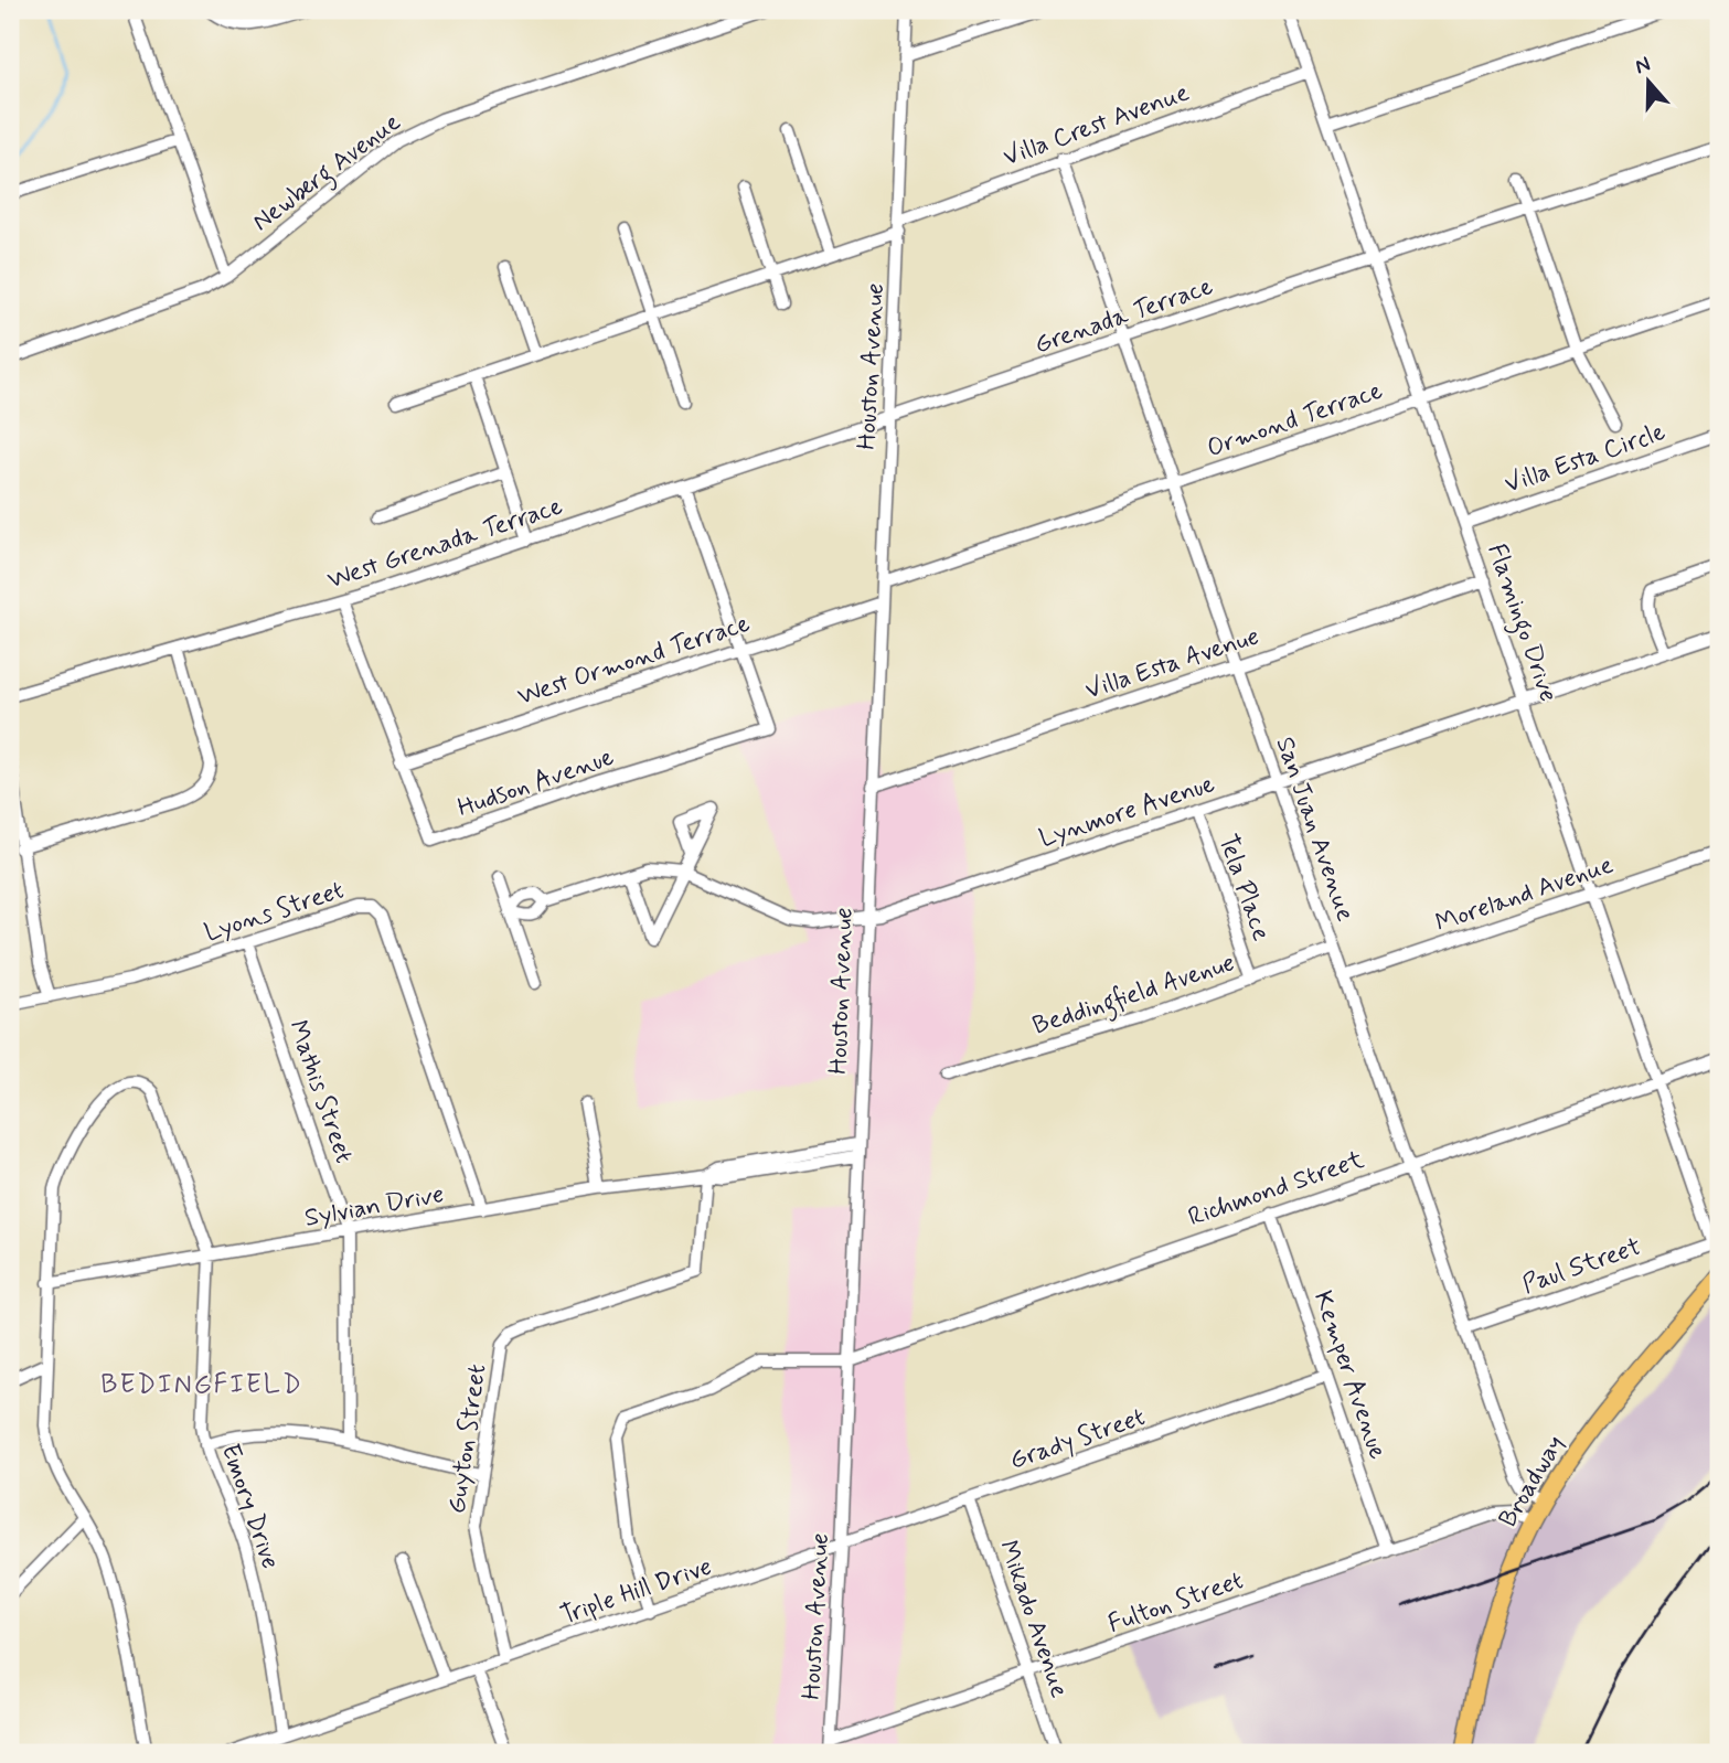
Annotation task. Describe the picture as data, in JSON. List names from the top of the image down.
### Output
{
  "streets": {
    "main road": ["Broadway"],
    "street": [
      "Villa Crest Avenue",
      "Newberg Avenue",
      "Grenada Terrace",
      "Houston Avenue",
      "Ormond Terrace",
      "Villa Esta Circle",
      "West Grenada Terrace",
      "Flamingo Drive",
      "West Ormond Terrace",
      "Villa Esta Avenue",
      "Hudson Avenue",
      "Lynmore Avenue",
      "San Juan Avenue",
      "Tela Place",
      "Moreland Avenue",
      "Lyons Street",
      "Beddingfield Avenue",
      "Mathis Street",
      "Richmond Street",
      "Sylvian Drive",
      "Paul Street",
      "Kemper Avenue",
      "Grady Street",
      "Guyton Street",
      "Emory Drive",
      "Triple Hill Drive",
      "Fulton Street",
      "Mikado Avenue"
    ]
  },
  "crossings": [
    ["Villa Crest Avenue", "Houston Avenue"],
    ["Villa Crest Avenue", "Flamingo Drive"],
    ["Villa Crest Avenue", "San Juan Avenue"],
    ["Grenada Terrace", "Houston Avenue"],
    ["Grenada Terrace", "West Grenada Terrace"],
    ["Grenada Terrace", "Flamingo Drive"],
    ["Grenada Terrace", "San Juan Avenue"],
    ["Houston Avenue", "Ormond Terrace"],
    ["Houston Avenue", "West Grenada Terrace"],
    ["Houston Avenue", "West Ormond Terrace"],
    ["Houston Avenue", "Villa Esta Avenue"],
    ["Houston Avenue", "Lynmore Avenue"],
    ["Houston Avenue", "Richmond Street"],
    ["Houston Avenue", "Sylvian Drive"],
    ["Houston Avenue", "Grady Street"],
    ["Houston Avenue", "Triple Hill Drive"],
    ["Houston Avenue", "Fulton Street"],
    ["Ormond Terrace", "Flamingo Drive"],
    ["Ormond Terrace", "San Juan Avenue"],
    ["Villa Esta Circle", "Flamingo Drive"],
    ["Flamingo Drive", "Villa Esta Avenue"],
    ["Flamingo Drive", "Lynmore Avenue"],
    ["Flamingo Drive", "Moreland Avenue"],
    ["Flamingo Drive", "Richmond Street"],
    ["Flamingo Drive", "Paul Street"],
    ["West Ormond Terrace", "Hudson Avenue"],
    ["Villa Esta Avenue", "San Juan Avenue"],
    ["Lynmore Avenue", "San Juan Avenue"],
    ["Lynmore Avenue", "Tela Place"],
    ["San Juan Avenue", "Moreland Avenue"],
    ["San Juan Avenue", "Beddingfield Avenue"],
    ["San Juan Avenue", "Richmond Street"],
    ["San Juan Avenue", "Paul Street"],
    ["San Juan Avenue", "Broadway"],
    ["Tela Place", "Beddingfield Avenue"],
    ["Lyons Street", "Mathis Street"],
    ["Lyons Street", "Sylvian Drive"],
    ["Mathis Street", "Sylvian Drive"],
    ["Richmond Street", "Kemper Avenue"],
    ["Richmond Street", "Triple Hill Drive"],
    ["Sylvian Drive", "Guyton Street"],
    ["Sylvian Drive", "Emory Drive"],
    ["Kemper Avenue", "Grady Street"],
    ["Kemper Avenue", "Fulton Street"],
    ["Grady Street", "Triple Hill Drive"],
    ["Grady Street", "Mikado Avenue"],
    ["Guyton Street", "Triple Hill Drive"],
    ["Broadway", "Fulton Street"],
    ["Emory Drive", "Triple Hill Drive"],
    ["Fulton Street", "Mikado Avenue"]
  ],
  "districts": ["BEDINGFIELD"],
  "north": "top"
}
